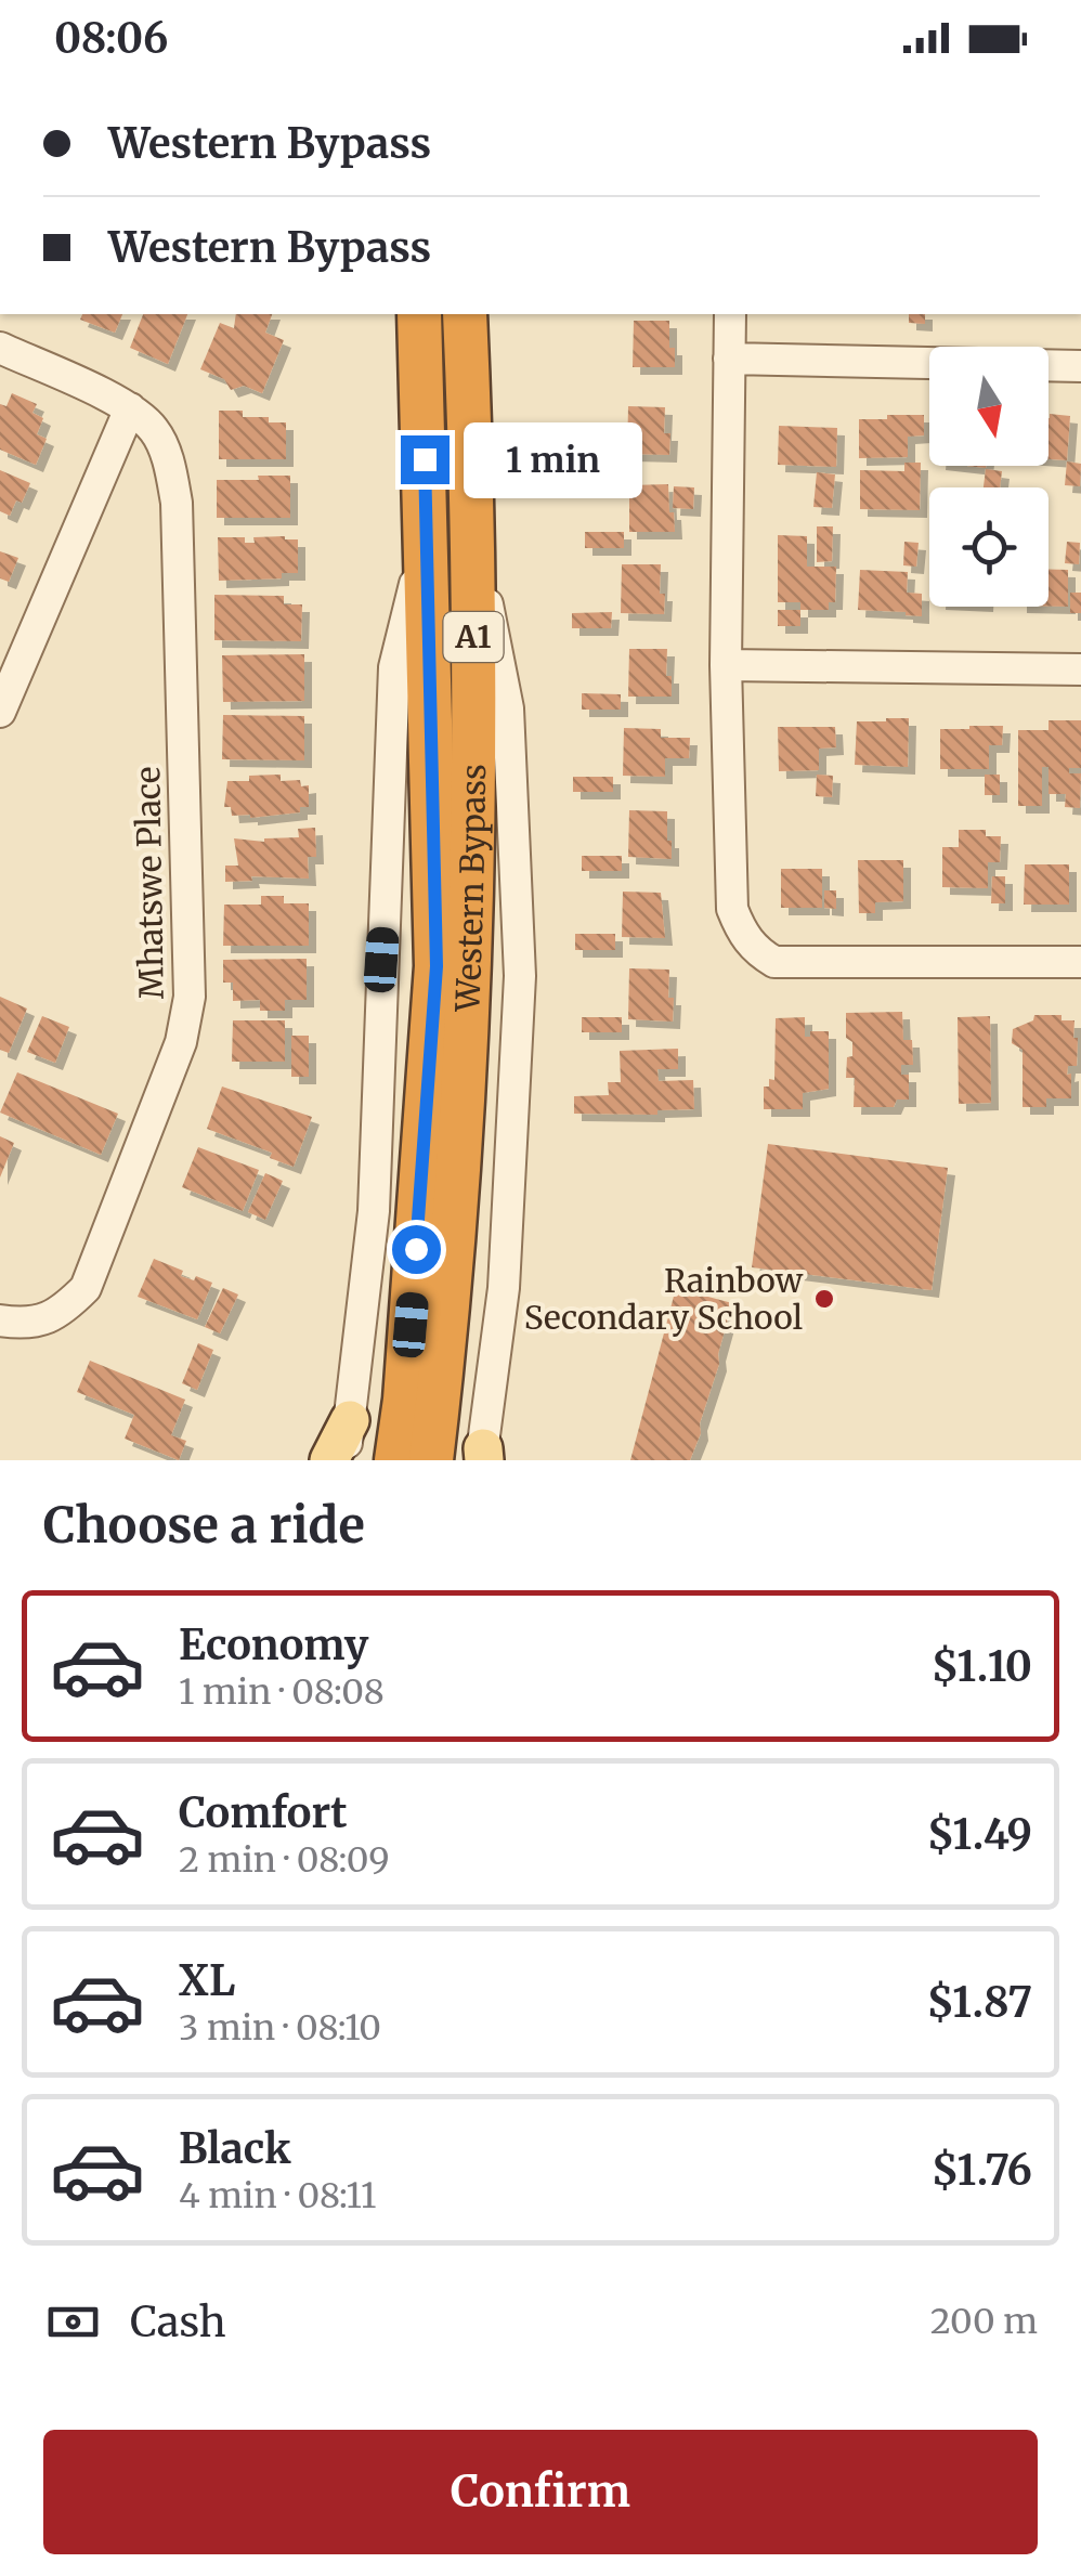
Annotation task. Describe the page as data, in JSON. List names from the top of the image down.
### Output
{
  "streets": {
    "highway": ["A1", "Western Bypass"],
    "street": ["Mhatswe Place"]
  },
  "places": ["Rainbow Secondary School"],
  "north": "bottom",
  "page": {
    "status": "08:06",
    "banner": ["Western Bypass", "Western Bypass"],
    "bubble": "1 min",
    "heading": "Choose a ride",
    "list": [
      {
        "name": "Economy",
        "note": "1 min · 08:08",
        "value": "$1.10"
      },
      {
        "name": "Comfort",
        "note": "2 min · 08:09",
        "value": "$1.49"
      },
      {
        "name": "XL",
        "note": "3 min · 08:10",
        "value": "$1.87"
      },
      {
        "name": "Black",
        "note": "4 min · 08:11",
        "value": "$1.76"
      }
    ],
    "pay": ["Cash", "200 m"],
    "buttons": "Confirm"
  }
}
